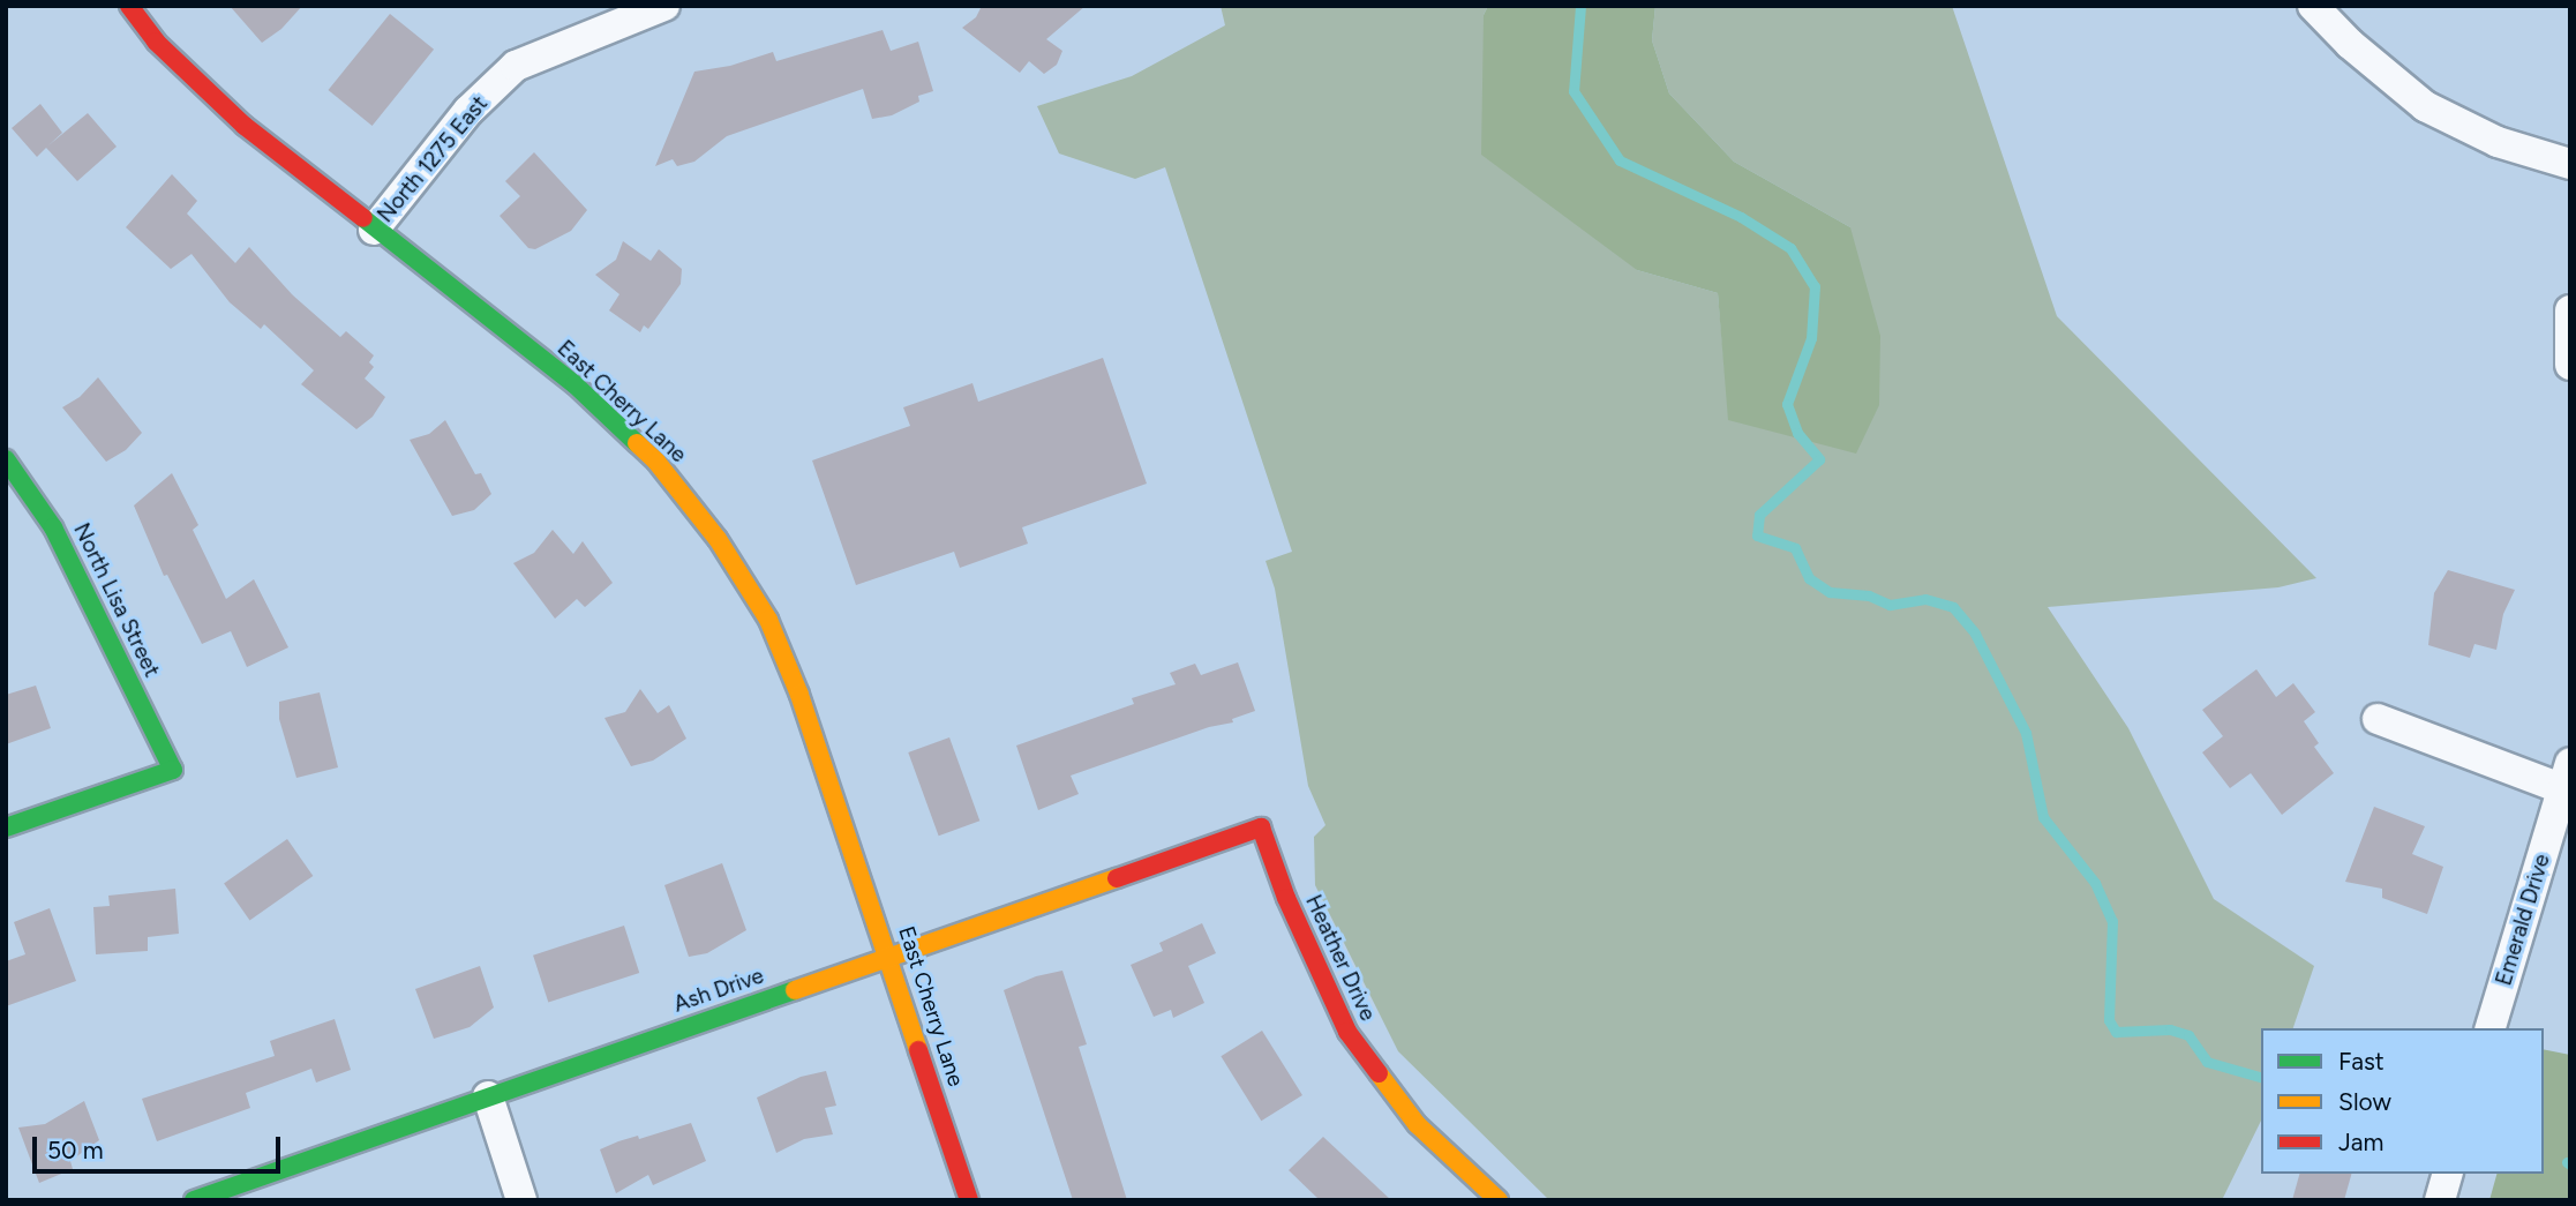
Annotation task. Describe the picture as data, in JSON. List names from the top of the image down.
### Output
{
  "streets": {
    "street": [
      "North 1275 East",
      "East Cherry Lane",
      "North Lisa Street",
      "Emerald Drive",
      "Heather Drive",
      "Ash Drive"
    ]
  },
  "crossings": [
    ["North 1275 East", "East Cherry Lane"],
    ["East Cherry Lane", "Ash Drive"],
    ["Heather Drive", "Ash Drive"]
  ],
  "legend": ["Fast", "Slow", "Jam"],
  "scale_bar": "50 m"
}
